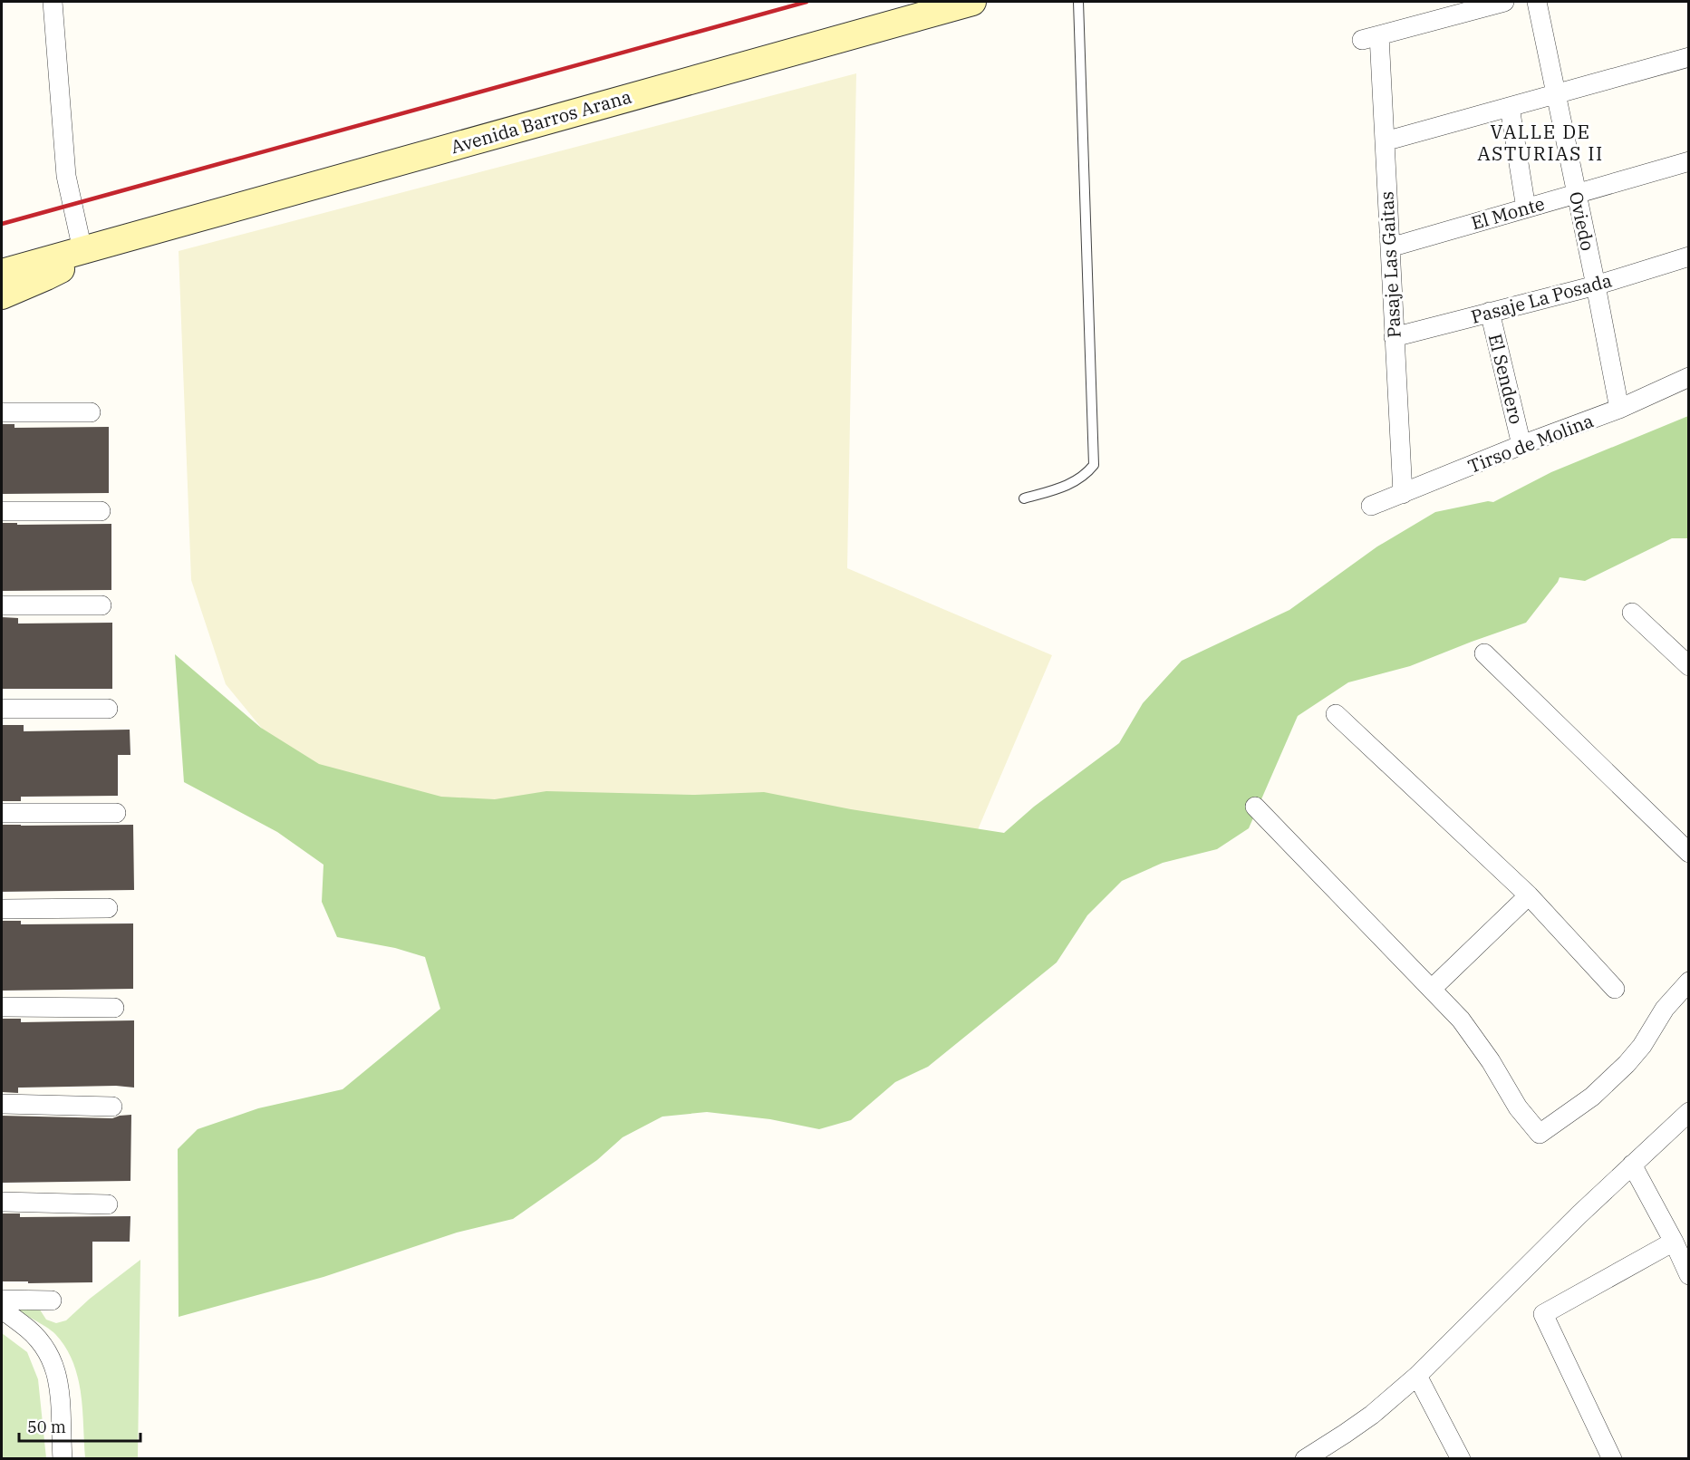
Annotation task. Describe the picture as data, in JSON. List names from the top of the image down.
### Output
{
  "streets": {
    "main road": ["Avenida Barros Arana"],
    "street": [
      "El Monte",
      "Oviedo",
      "Pasaje Las Gaitas",
      "Pasaje La Posada",
      "El Sendero",
      "Tirso de Molina"
    ]
  },
  "crossings": [
    ["El Monte", "Oviedo"],
    ["El Monte", "Pasaje Las Gaitas"],
    ["Oviedo", "Pasaje La Posada"],
    ["Oviedo", "Tirso de Molina"],
    ["Pasaje Las Gaitas", "Pasaje La Posada"],
    ["Pasaje Las Gaitas", "Tirso de Molina"],
    ["Pasaje La Posada", "El Sendero"],
    ["El Sendero", "Tirso de Molina"]
  ],
  "districts": ["VALLE DE ASTURIAS II"],
  "scale_bar": "50 m"
}
